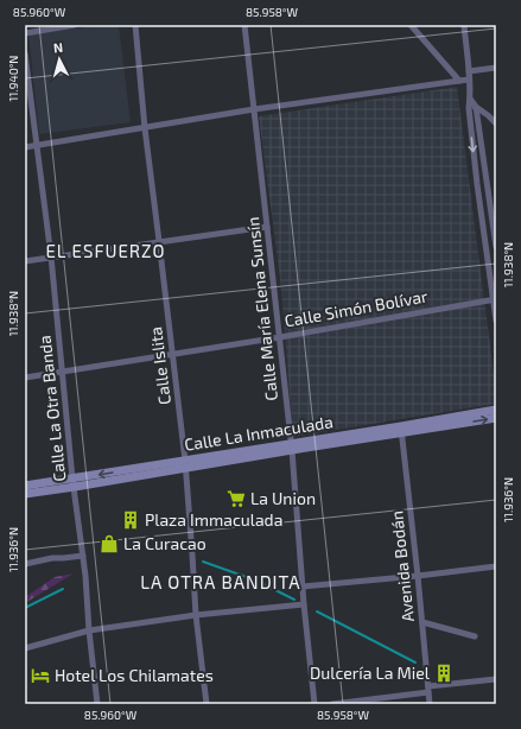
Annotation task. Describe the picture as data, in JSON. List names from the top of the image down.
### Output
{
  "streets": {
    "main road": ["Calle La Inmaculada"],
    "street": [
      "Calle María Elena Sunsín",
      "Calle Simón Bolívar",
      "Calle Islita",
      "Calle La Otra Banda",
      "Avenida Bodán"
    ]
  },
  "crossings": [
    ["Calle María Elena Sunsín", "Calle Simón Bolívar"],
    ["Calle María Elena Sunsín", "Calle La Inmaculada"],
    ["Calle Simón Bolívar", "Calle Islita"],
    ["Calle Simón Bolívar", "Calle La Otra Banda"],
    ["Calle Islita", "Calle La Inmaculada"],
    ["Calle La Otra Banda", "Calle La Inmaculada"],
    ["Calle La Inmaculada", "Avenida Bodán"]
  ],
  "districts": ["EL ESFUERZO", "LA OTRA BANDITA"],
  "places": {
    "supermarket": ["La Union"],
    "building": ["Plaza Immaculada", "Dulcería La Miel"],
    "shop": ["La Curacao"],
    "hotel": ["Hotel Los Chilamates"]
  },
  "north": "top",
  "coordinates": [
    "85.960°W",
    "85.958°W",
    "11.940°N",
    "11.938°N",
    "11.936°N"
  ]
}
